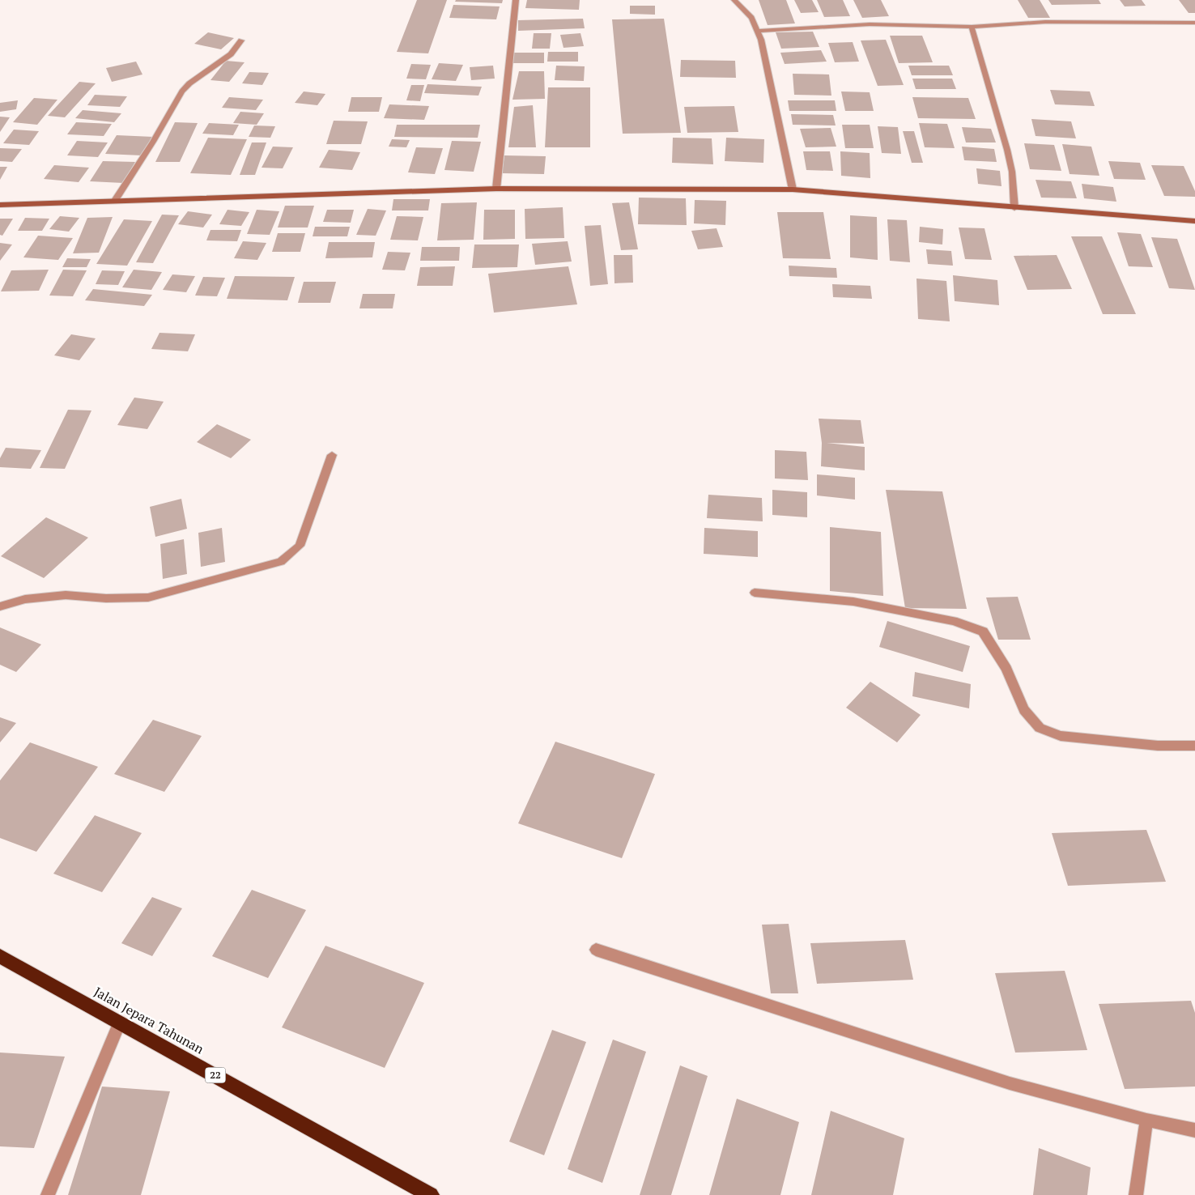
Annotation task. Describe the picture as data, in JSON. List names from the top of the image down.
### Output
{
  "streets": {
    "highway": ["Jalan Jepara Tahunan", "22"]
  }
}
